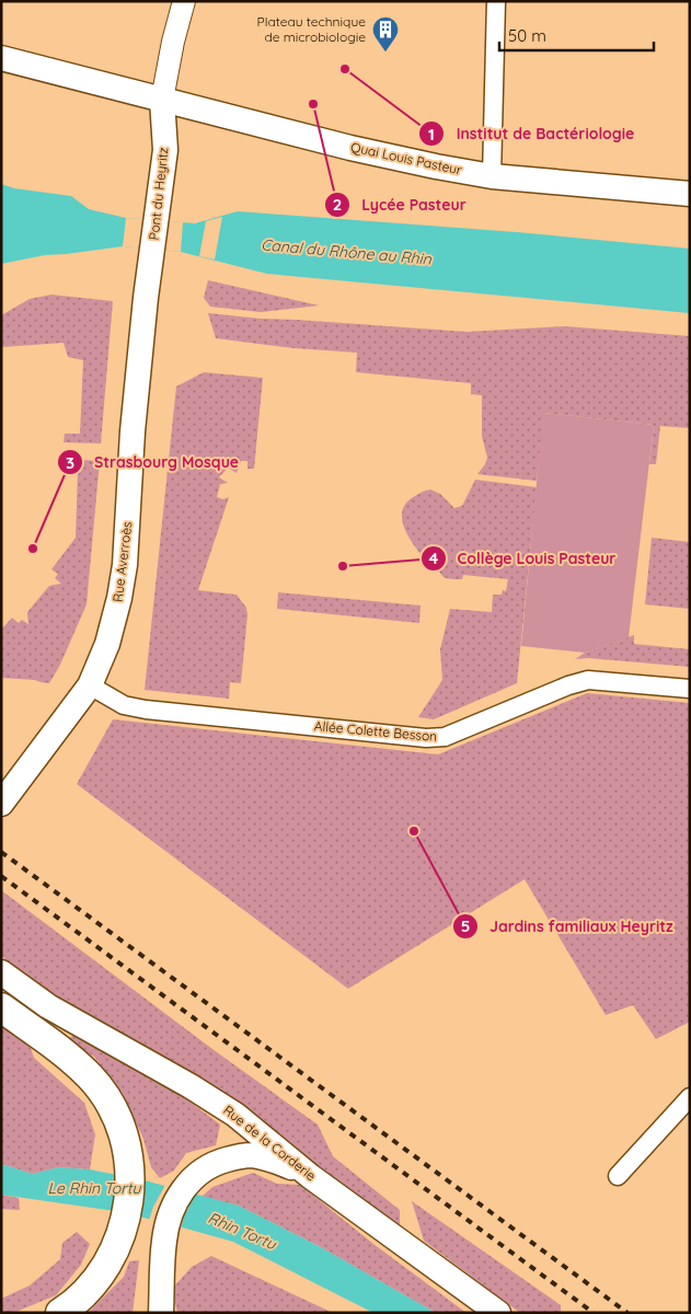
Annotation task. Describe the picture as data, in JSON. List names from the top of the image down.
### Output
{
  "streets": {
    "main road": [
      "Quai Louis Pasteur",
      "Pont du Heyritz",
      "Rue Averroès",
      "Rue de la Corderie"
    ],
    "street": ["Allée Colette Besson"]
  },
  "crossings": [
    ["Quai Louis Pasteur", "Pont du Heyritz"],
    ["Pont du Heyritz", "Rue Averroès"],
    ["Rue Averroès", "Allée Colette Besson"]
  ],
  "water": ["Canal du Rhône au Rhin", "Le Rhin Tortu", "Rhin Tortu"],
  "places": {
    "building": ["Plateau technique de microbiologie"],
    "other": [
      "Institut de Bactériologie",
      "Lycée Pasteur",
      "Strasbourg Mosque",
      "Collège Louis Pasteur",
      "Jardins familiaux Heyritz"
    ]
  },
  "scale_bar": "50 m"
}
